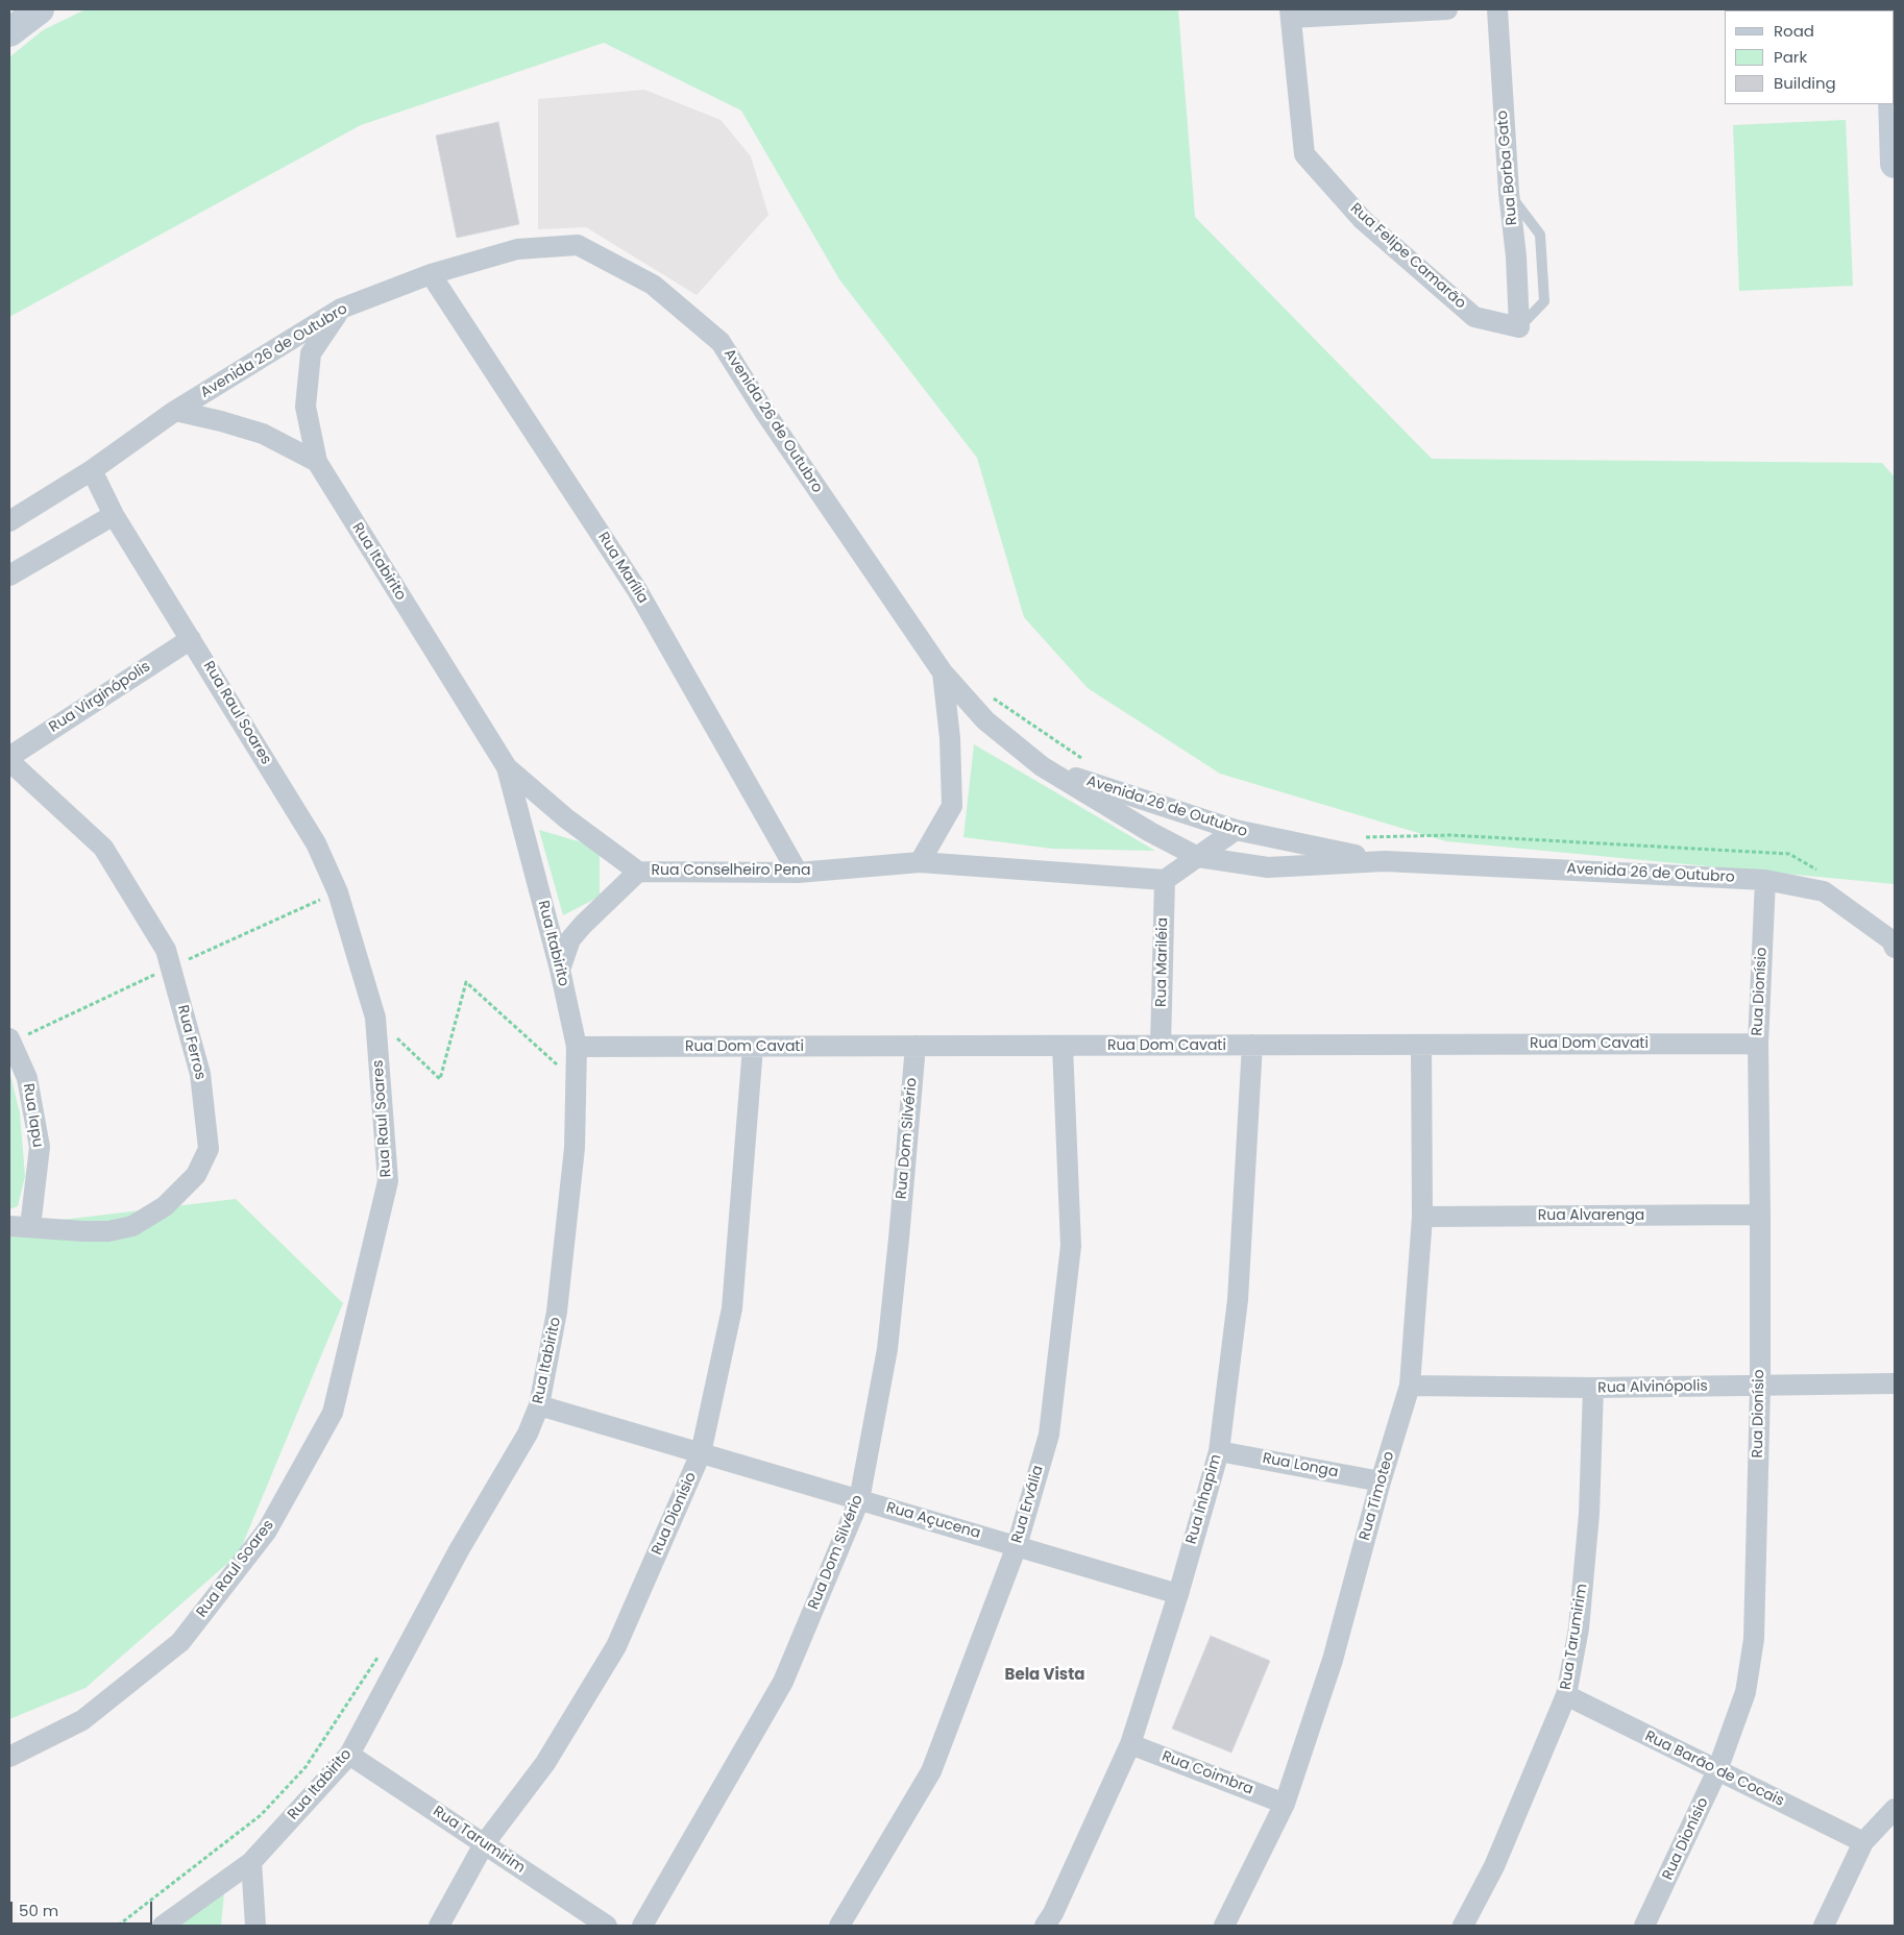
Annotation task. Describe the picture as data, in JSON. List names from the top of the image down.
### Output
{
  "streets": {
    "street": [
      "Rua Borba Gato",
      "Rua Felipe Camarão",
      "Avenida 26 de Outubro",
      "Rua Itabirito",
      "Rua Marília",
      "Rua Virginópolis",
      "Rua Raul Soares",
      "Rua Conselheiro Pena",
      "Rua Mariléia",
      "Rua Dionísio",
      "Rua Ferros",
      "Rua Dom Cavati",
      "Rua Iapu",
      "Rua Dom Silvério",
      "Rua Alvarenga",
      "Rua Alvinópolis",
      "Rua Longa",
      "Rua Timoteo",
      "Rua Inhapim",
      "Rua Ervália",
      "Rua Açucena",
      "Rua Tarumirim",
      "Rua Barão de Cocais",
      "Rua Coimbra"
    ]
  },
  "crossings": [
    ["Rua Borba Gato", "Rua Felipe Camarão"],
    ["Avenida 26 de Outubro", "Rua Itabirito"],
    ["Avenida 26 de Outubro", "Rua Marília"],
    ["Avenida 26 de Outubro", "Rua Raul Soares"],
    ["Avenida 26 de Outubro", "Rua Dionísio"],
    ["Rua Itabirito", "Rua Conselheiro Pena"],
    ["Rua Itabirito", "Rua Dom Cavati"],
    ["Rua Itabirito", "Rua Açucena"],
    ["Rua Itabirito", "Rua Tarumirim"],
    ["Rua Marília", "Rua Conselheiro Pena"],
    ["Rua Virginópolis", "Rua Raul Soares"],
    ["Rua Virginópolis", "Rua Ferros"],
    ["Rua Conselheiro Pena", "Rua Mariléia"],
    ["Rua Mariléia", "Rua Dom Cavati"],
    ["Rua Dionísio", "Rua Dom Cavati"],
    ["Rua Dionísio", "Rua Alvarenga"],
    ["Rua Dionísio", "Rua Alvinópolis"],
    ["Rua Dionísio", "Rua Açucena"],
    ["Rua Dionísio", "Rua Tarumirim"],
    ["Rua Dionísio", "Rua Barão de Cocais"],
    ["Rua Ferros", "Rua Iapu"],
    ["Rua Dom Cavati", "Rua Dom Silvério"],
    ["Rua Dom Cavati", "Rua Timoteo"],
    ["Rua Dom Cavati", "Rua Inhapim"],
    ["Rua Dom Cavati", "Rua Ervália"],
    ["Rua Dom Silvério", "Rua Açucena"],
    ["Rua Alvarenga", "Rua Timoteo"],
    ["Rua Alvinópolis", "Rua Timoteo"],
    ["Rua Alvinópolis", "Rua Tarumirim"],
    ["Rua Longa", "Rua Timoteo"],
    ["Rua Longa", "Rua Inhapim"],
    ["Rua Timoteo", "Rua Coimbra"],
    ["Rua Inhapim", "Rua Açucena"],
    ["Rua Inhapim", "Rua Coimbra"],
    ["Rua Ervália", "Rua Açucena"],
    ["Rua Tarumirim", "Rua Barão de Cocais"]
  ],
  "districts": ["Bela Vista"],
  "legend": ["Road", "Park", "Building"],
  "scale_bar": "50 m"
}
